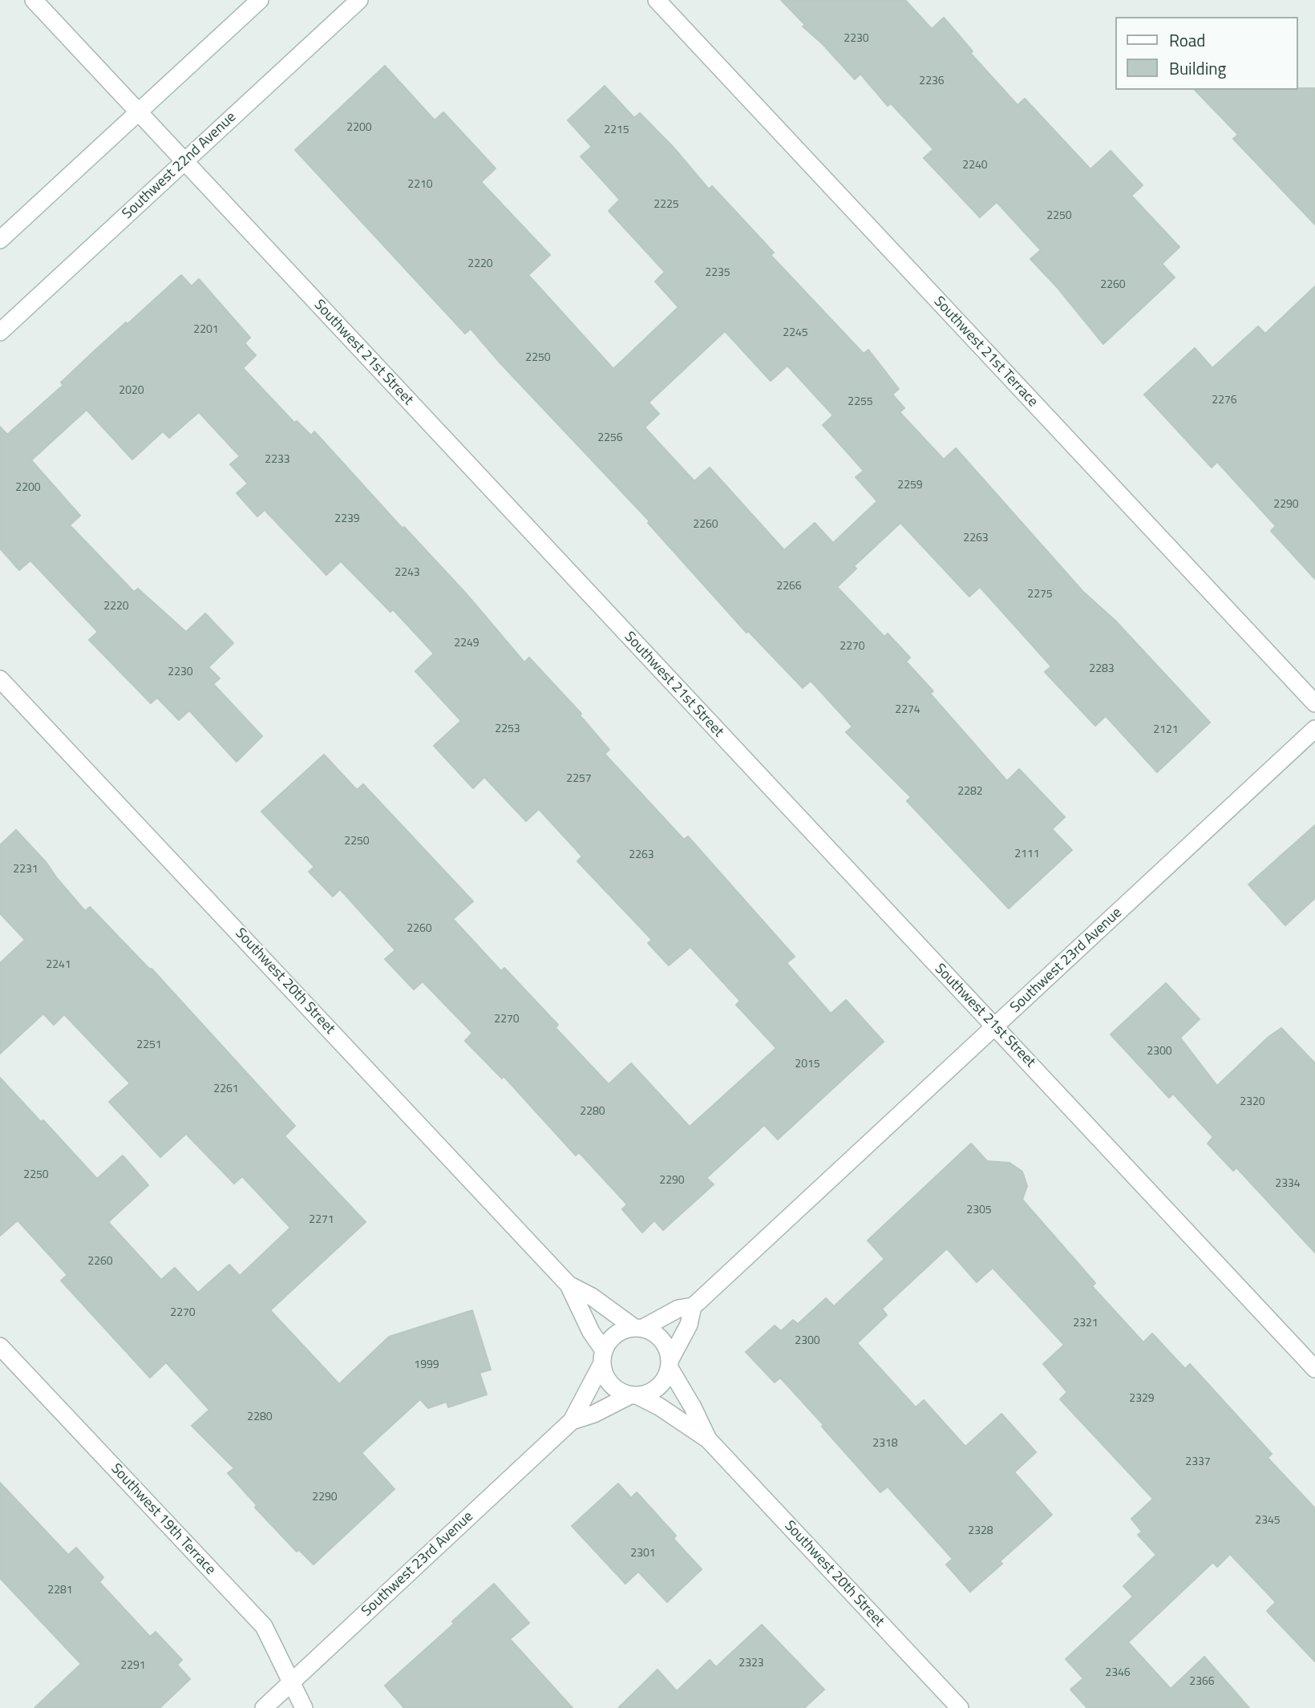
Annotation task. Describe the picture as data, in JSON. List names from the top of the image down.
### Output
{
  "streets": {
    "street": [
      "Southwest 22nd Avenue",
      "Southwest 21st Terrace",
      "Southwest 21st Street",
      "Southwest 23rd Avenue",
      "Southwest 20th Street",
      "Southwest 19th Terrace"
    ]
  },
  "crossings": [
    ["Southwest 22nd Avenue", "Southwest 21st Street"],
    ["Southwest 21st Street", "Southwest 23rd Avenue"],
    ["Southwest 23rd Avenue", "Southwest 20th Street"],
    ["Southwest 23rd Avenue", "Southwest 19th Terrace"]
  ],
  "house_numbers": [
    "2230",
    "2236",
    "2200",
    "2215",
    "2240",
    "2210",
    "2225",
    "2250",
    "2220",
    "2235",
    "2260",
    "2201",
    "2245",
    "2250",
    "2020",
    "2276",
    "2255",
    "2256",
    "2233",
    "2259",
    "2200",
    "2290",
    "2239",
    "2260",
    "2263",
    "2243",
    "2266",
    "2275",
    "2220",
    "2249",
    "2270",
    "2283",
    "2230",
    "2274",
    "2253",
    "2121",
    "2257",
    "2282",
    "2250",
    "2111",
    "2263",
    "2231",
    "2260",
    "2241",
    "2270",
    "2251",
    "2300",
    "2015",
    "2261",
    "2320",
    "2280",
    "2250",
    "2290",
    "2334",
    "2305",
    "2271",
    "2260",
    "2270",
    "2321",
    "2300",
    "1999",
    "2329",
    "2280",
    "2318",
    "2337",
    "2290",
    "2345",
    "2328",
    "2301",
    "2281",
    "2323",
    "2291",
    "2346",
    "2366"
  ],
  "legend": ["Road", "Building"]
}
